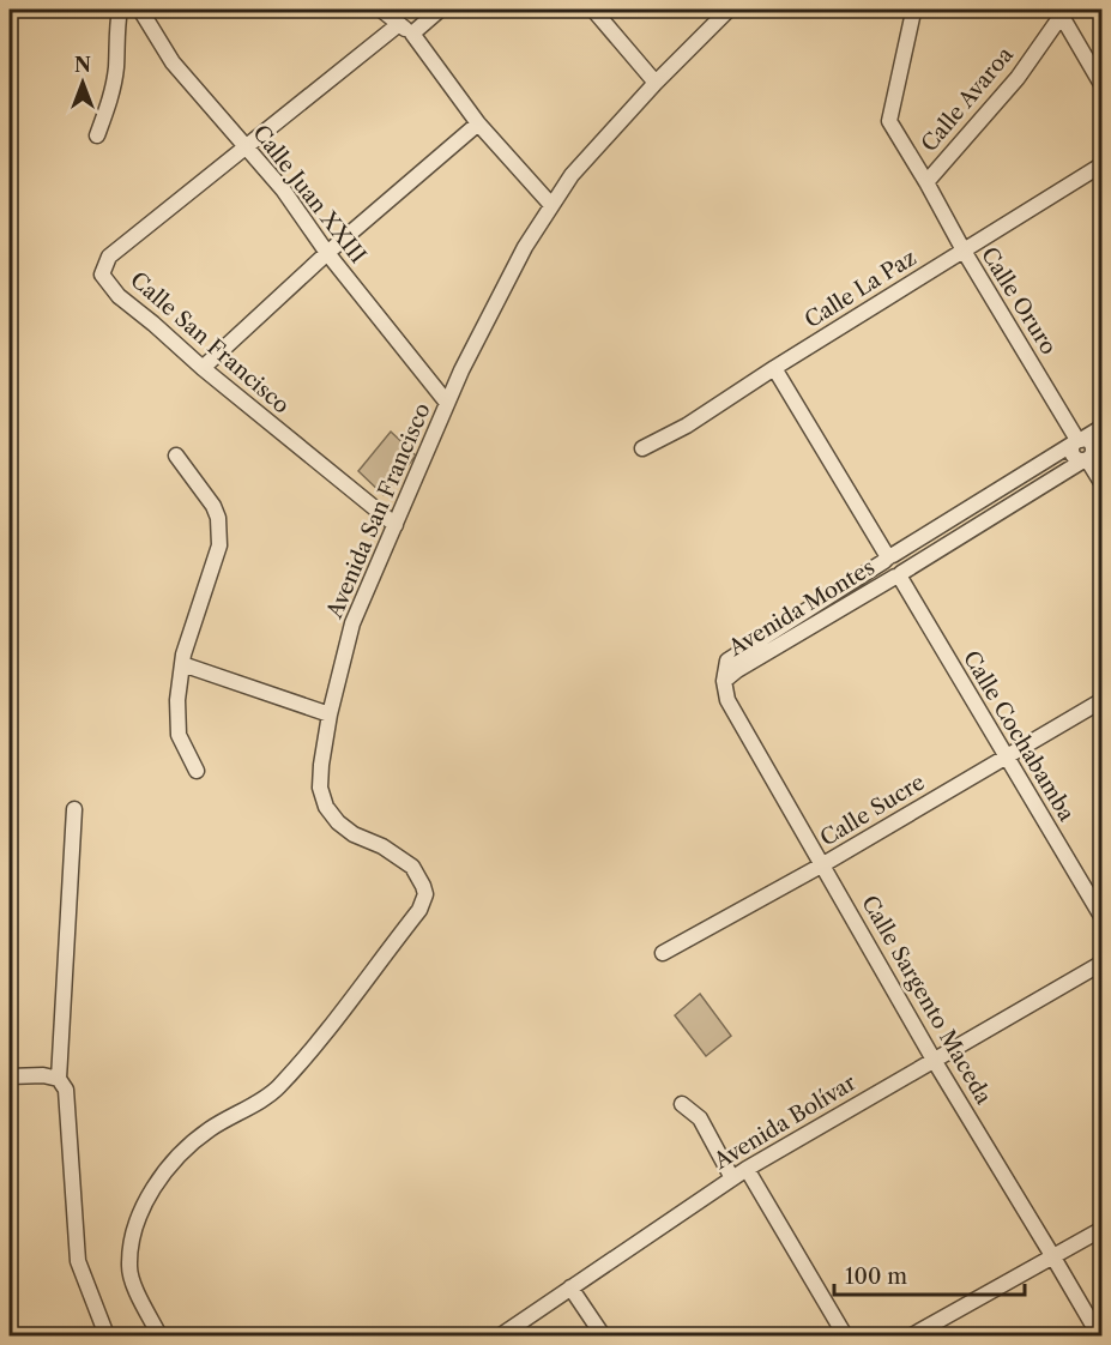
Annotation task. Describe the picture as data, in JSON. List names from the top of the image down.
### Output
{
  "streets": {
    "street": [
      "Calle Avaroa",
      "Calle Juan XXIII",
      "Calle La Paz",
      "Calle Oruro",
      "Calle San Francisco",
      "Avenida San Francisco",
      "Avenida Montes",
      "Calle Cochabamba",
      "Calle Sucre",
      "Calle Sargento Maceda",
      "Avenida Bolívar"
    ]
  },
  "crossings": [
    ["Calle Avaroa", "Calle Oruro"],
    ["Calle Juan XXIII", "Calle San Francisco"],
    ["Calle Juan XXIII", "Avenida San Francisco"],
    ["Calle La Paz", "Calle Oruro"],
    ["Calle Oruro", "Avenida Montes"],
    ["Calle San Francisco", "Avenida San Francisco"],
    ["Avenida Montes", "Calle Cochabamba"],
    ["Avenida Montes", "Calle Sargento Maceda"],
    ["Calle Cochabamba", "Calle Sucre"],
    ["Calle Sucre", "Calle Sargento Maceda"],
    ["Calle Sargento Maceda", "Avenida Bolívar"]
  ],
  "scale_bar": "100 m",
  "north": "top"
}
